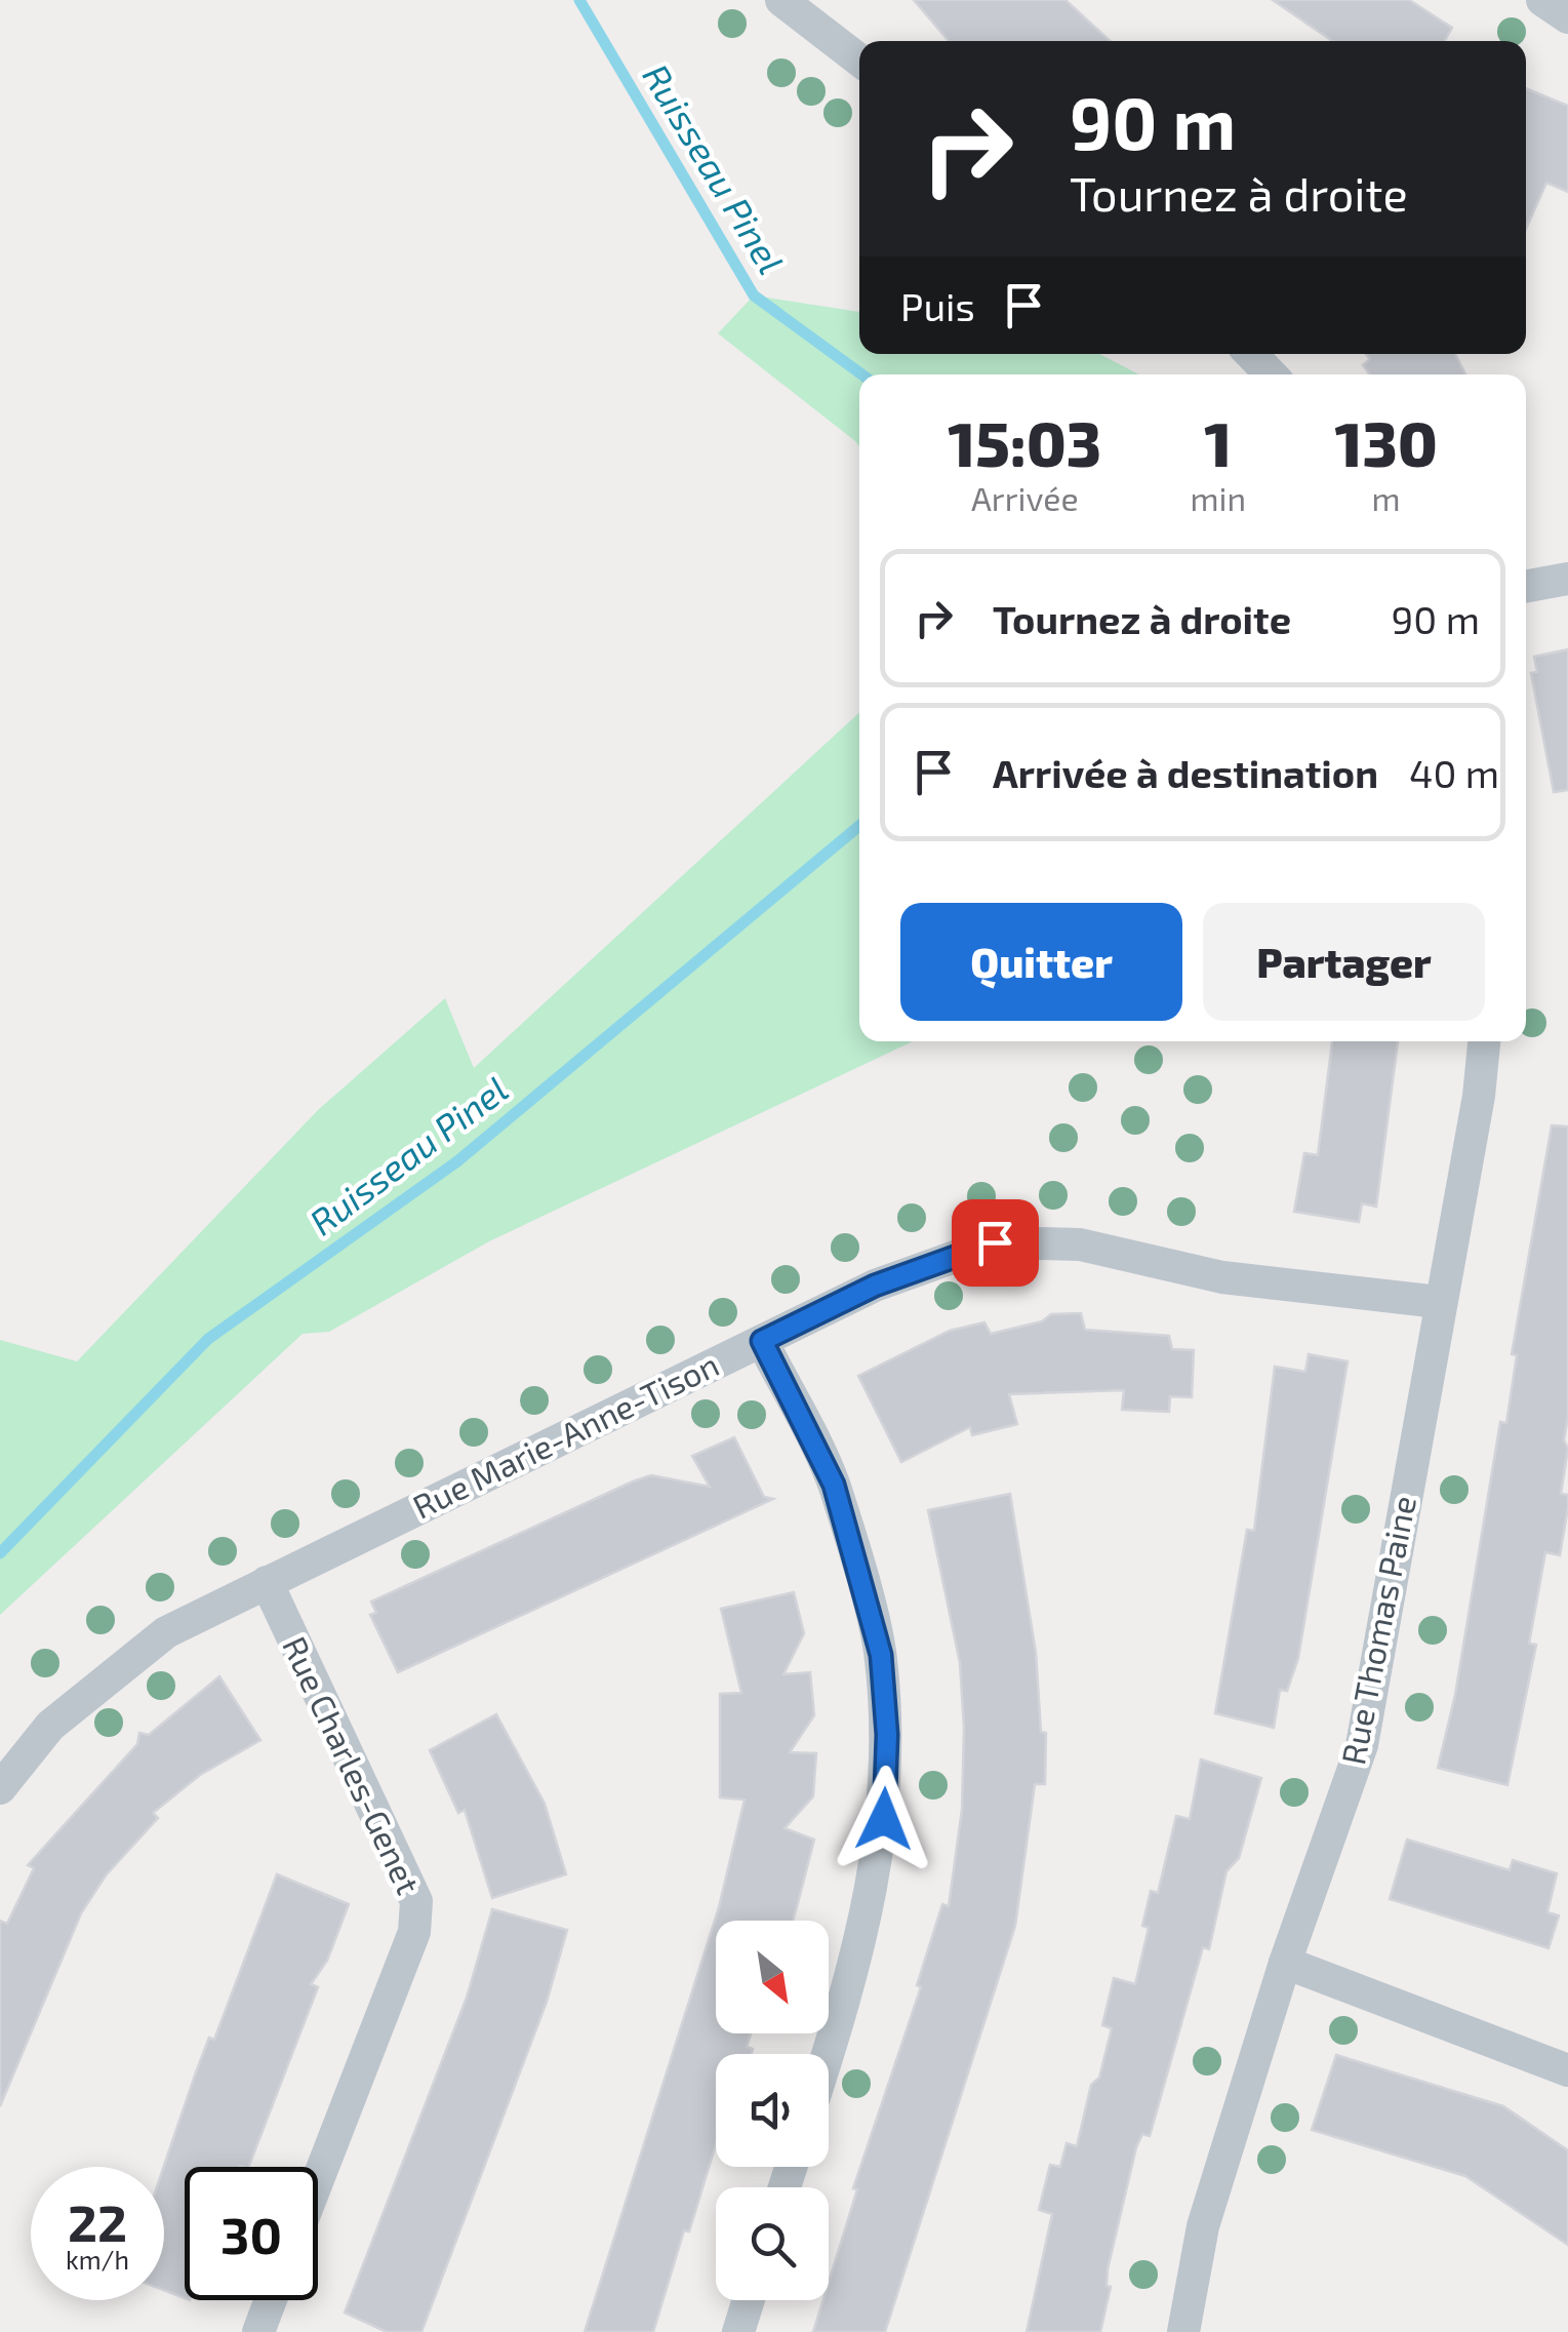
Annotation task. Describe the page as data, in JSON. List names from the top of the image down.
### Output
{
  "streets": {
    "street": ["Rue Marie-Anne-Tison", "Rue Thomas Paine", "Rue Charles-Genet"]
  },
  "crossings": [
    ["Rue Marie-Anne-Tison", "Rue Thomas Paine"],
    ["Rue Marie-Anne-Tison", "Rue Charles-Genet"]
  ],
  "water": ["Ruisseau Pinel"],
  "north": "bottom right",
  "page": {
    "turn": ["90 m", "Tournez à droite"],
    "then": "Puis",
    "eta": [
      "15:03",
      "Arrivée",
      "1",
      "min",
      "130",
      "m"
    ],
    "list": [
      {
        "name": "Tournez à droite",
        "value": "90 m"
      },
      {
        "name": "Arrivée à destination",
        "value": "40 m"
      }
    ],
    "buttons": ["Quitter", "Partager"],
    "speed": "22 km/h",
    "limit": "30"
  }
}
